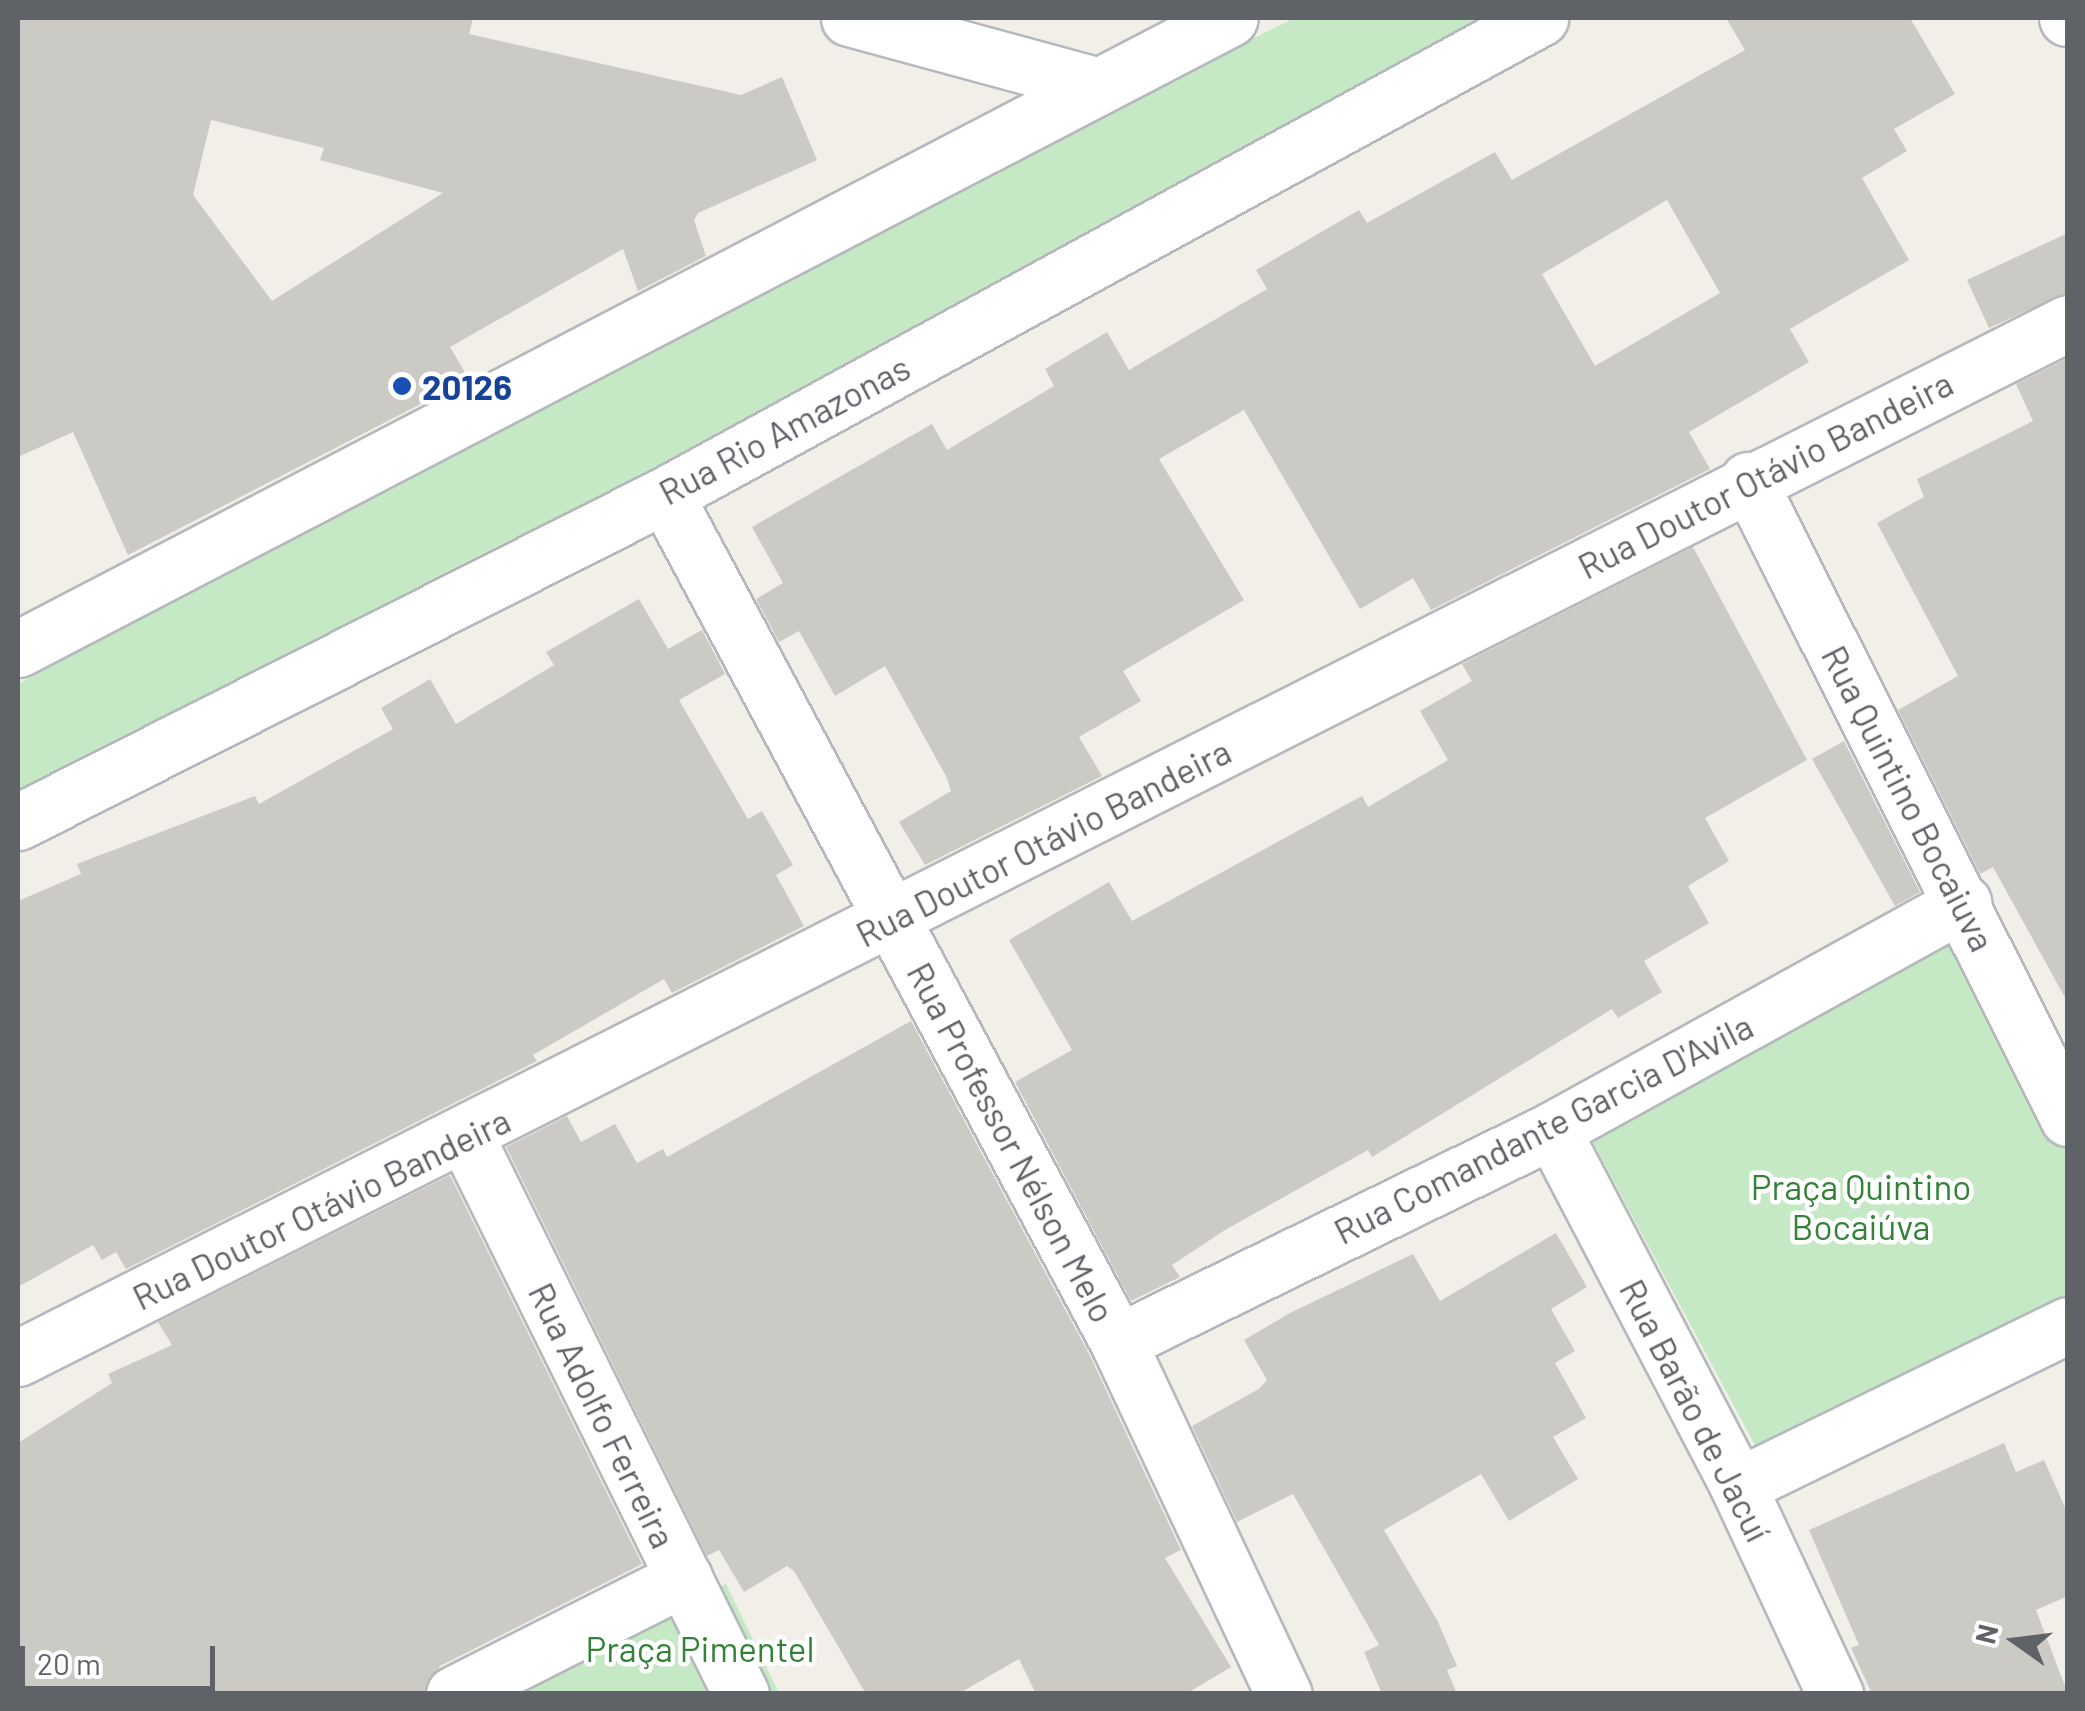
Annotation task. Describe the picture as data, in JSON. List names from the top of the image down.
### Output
{
  "streets": {
    "street": [
      "Rua Rio Amazonas",
      "Rua Doutor Otávio Bandeira",
      "Rua Quintino Bocaiuva",
      "Rua Comandante Garcia D'Avila",
      "Rua Professor Nélson Melo",
      "Rua Barão de Jacuí",
      "Rua Adolfo Ferreira"
    ]
  },
  "crossings": [
    ["Rua Rio Amazonas", "Rua Professor Nélson Melo"],
    ["Rua Doutor Otávio Bandeira", "Rua Quintino Bocaiuva"],
    ["Rua Doutor Otávio Bandeira", "Rua Professor Nélson Melo"],
    ["Rua Doutor Otávio Bandeira", "Rua Adolfo Ferreira"],
    ["Rua Quintino Bocaiuva", "Rua Comandante Garcia D'Avila"],
    ["Rua Comandante Garcia D'Avila", "Rua Professor Nélson Melo"],
    ["Rua Comandante Garcia D'Avila", "Rua Barão de Jacuí"]
  ],
  "parks": ["Praça Quintino Bocaiúva", "Praça Pimentel"],
  "places": ["20126"],
  "scale_bar": "20 m",
  "north": "left"
}
